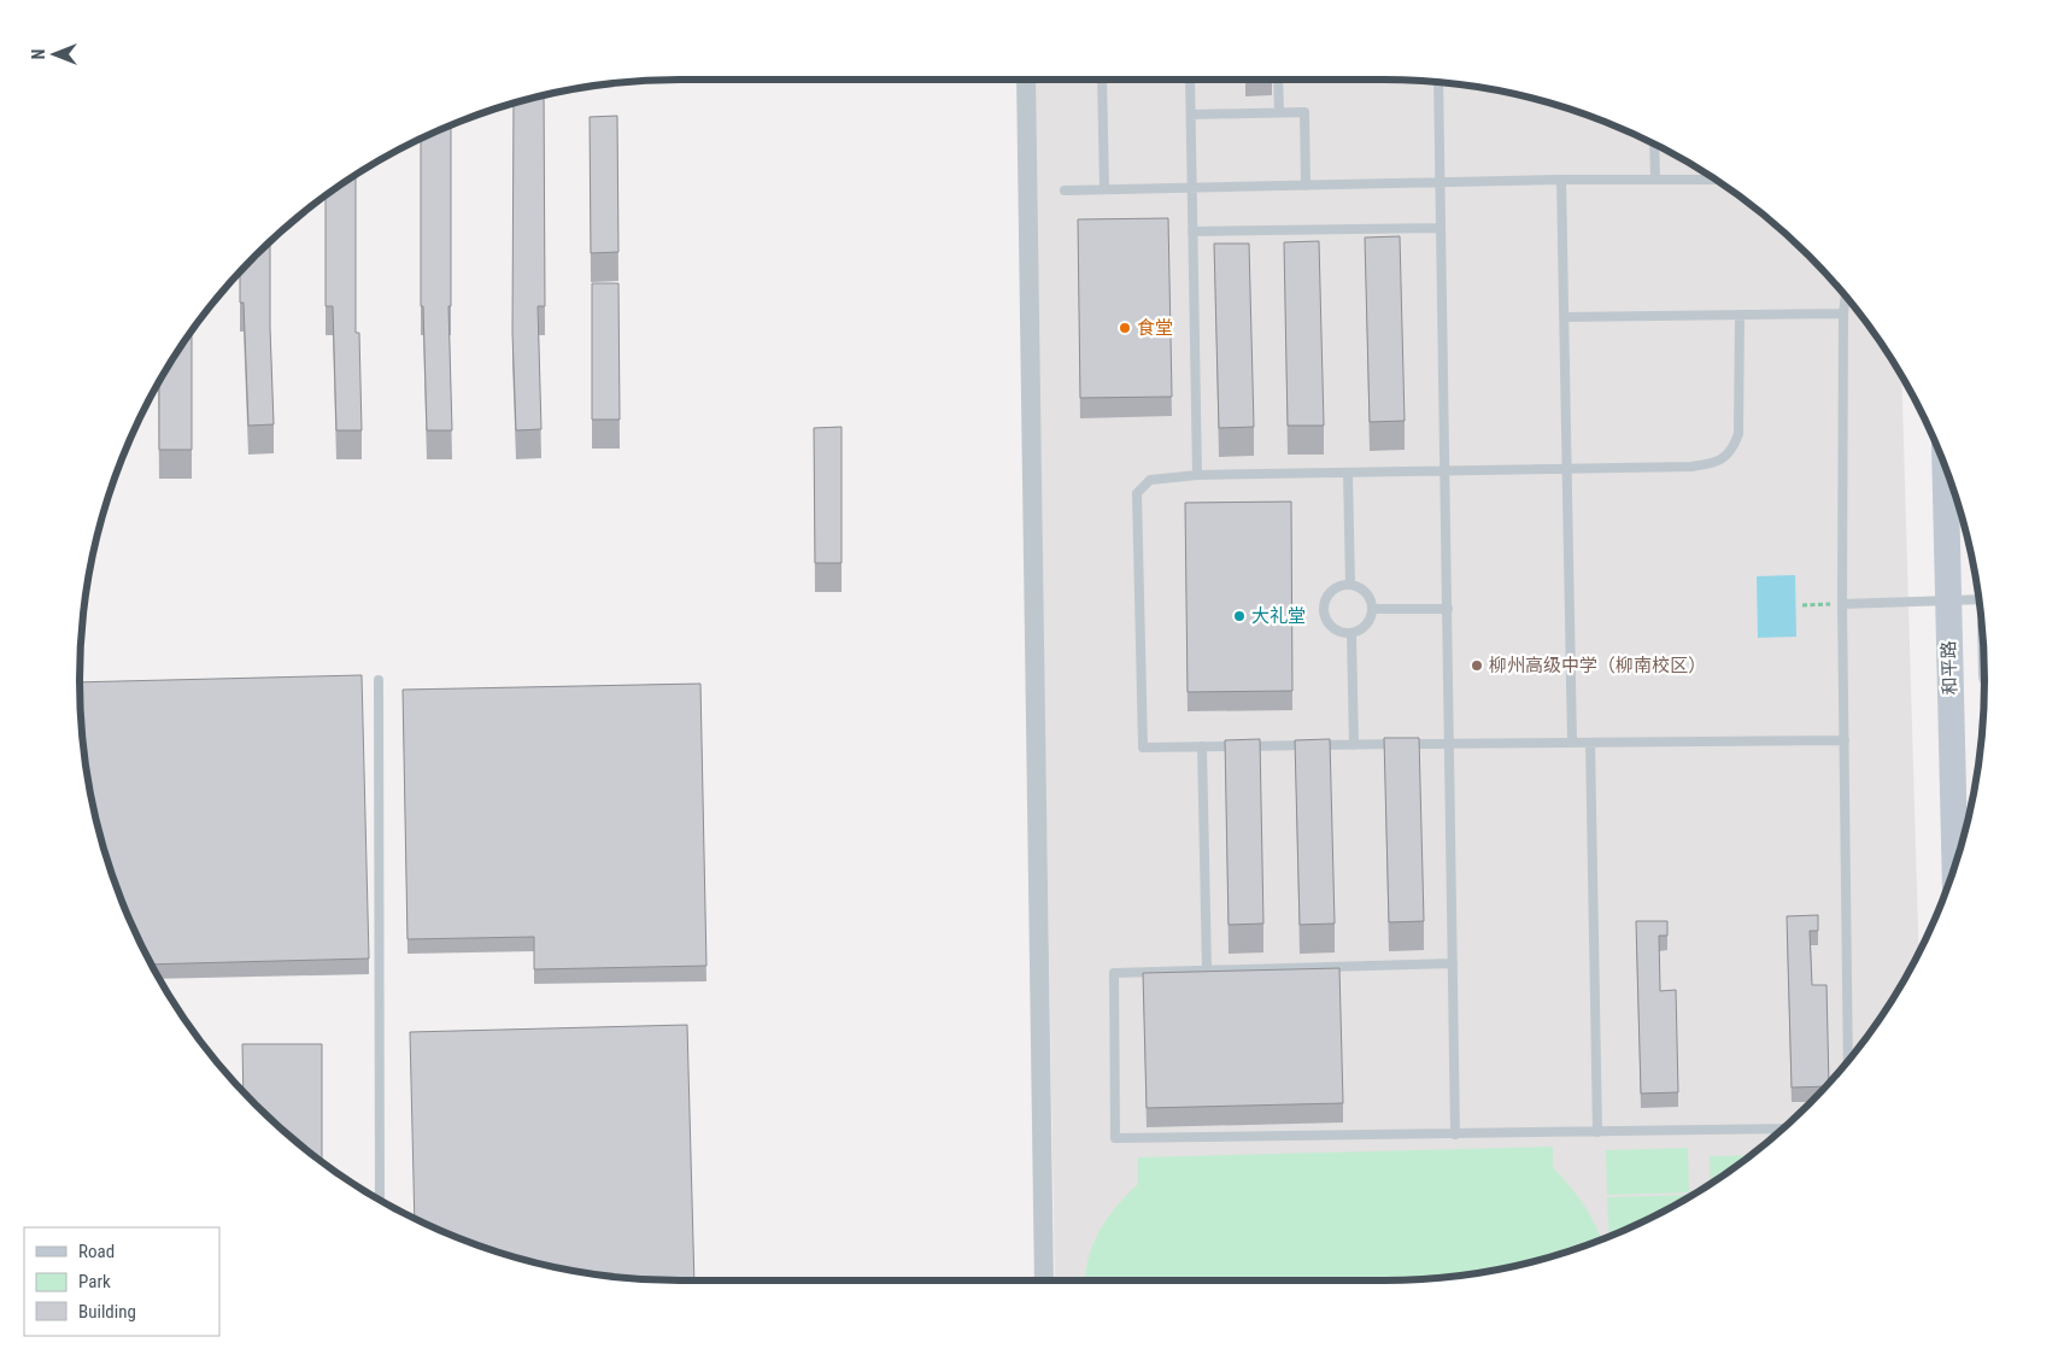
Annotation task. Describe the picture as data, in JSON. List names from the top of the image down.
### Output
{
  "streets": {
    "main road": ["和平路"]
  },
  "places": ["食堂", "大礼堂", "柳州高级中学（柳南校区）"],
  "legend": ["Road", "Park", "Building"],
  "north": "left"
}
